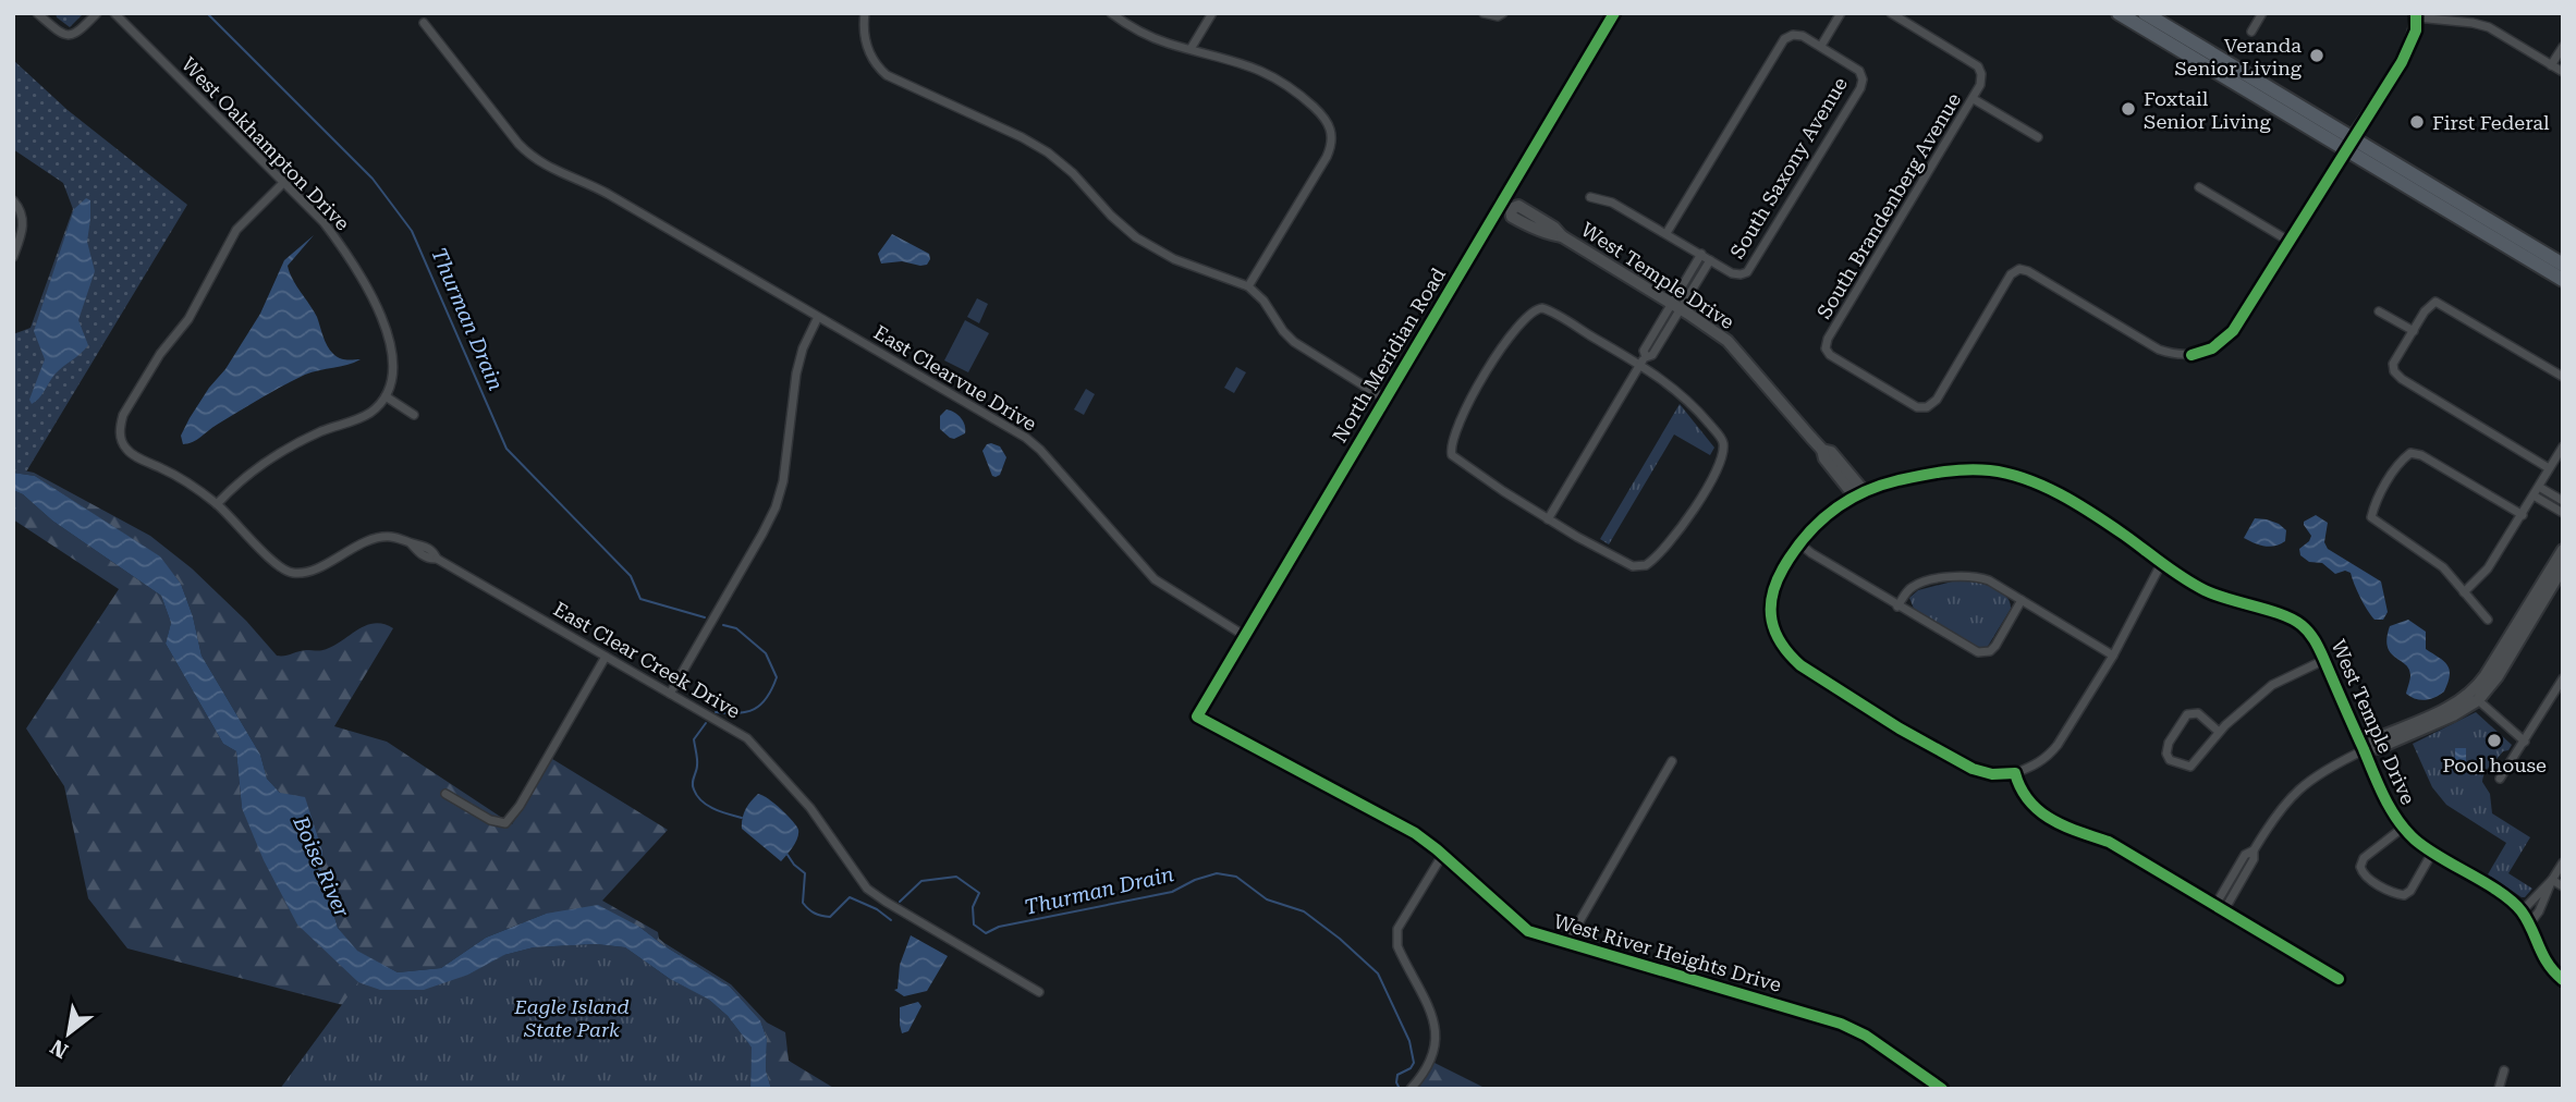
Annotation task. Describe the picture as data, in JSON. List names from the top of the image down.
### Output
{
  "streets": {
    "street": [
      "West Oakhampton Drive",
      "South Saxony Avenue",
      "South Brandenberg Avenue",
      "West Temple Drive",
      "North Meridian Road",
      "East Clearvue Drive",
      "East Clear Creek Drive",
      "West River Heights Drive"
    ]
  },
  "crossings": [
    ["West Temple Drive", "North Meridian Road"],
    ["North Meridian Road", "East Clearvue Drive"],
    ["North Meridian Road", "West River Heights Drive"]
  ],
  "water": ["Thurman Drain", "Boise River"],
  "parks": ["Eagle Island State Park"],
  "places": [
    "Veranda Senior Living",
    "Foxtail Senior Living",
    "First Federal",
    "Pool house"
  ],
  "north": "bottom left"
}
